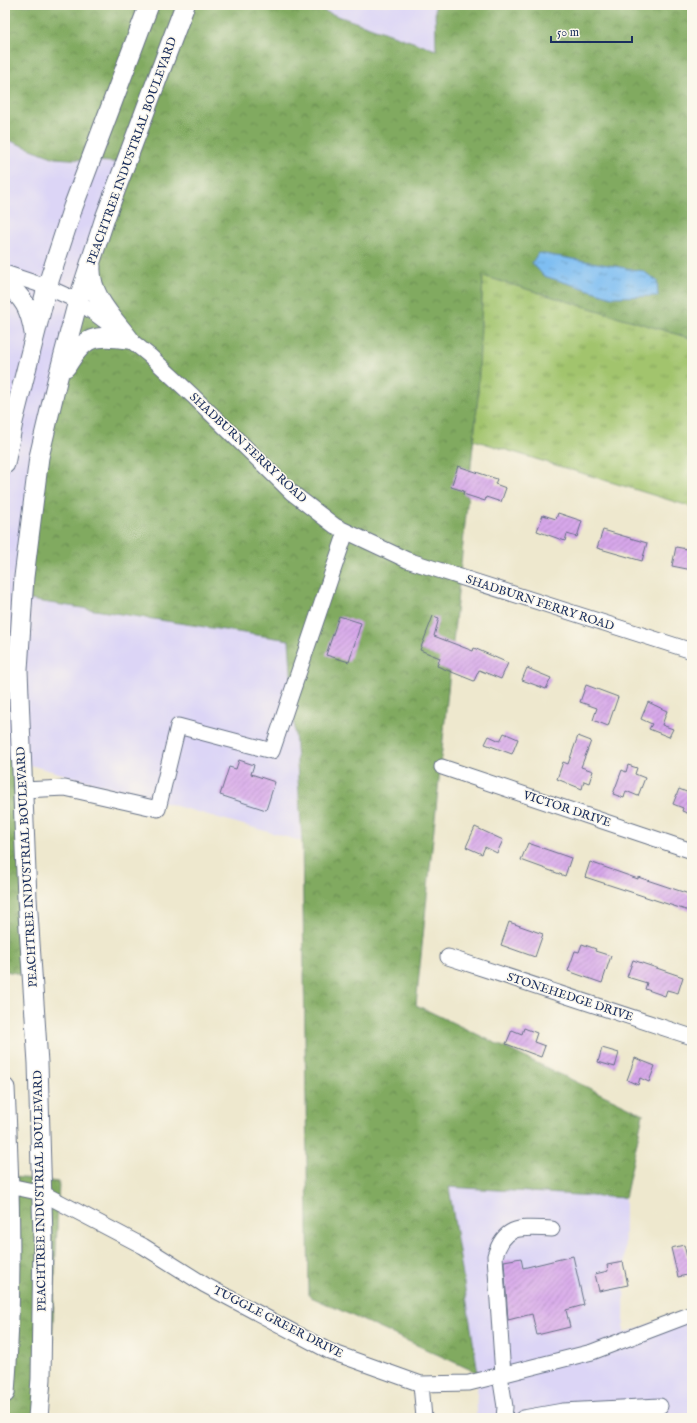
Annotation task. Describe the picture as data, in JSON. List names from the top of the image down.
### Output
{
  "streets": {
    "main road": ["PEACHTREE INDUSTRIAL BOULEVARD"],
    "street": [
      "SHADBURN FERRY ROAD",
      "VICTOR DRIVE",
      "STONEHEDGE DRIVE",
      "TUGGLE GREER DRIVE"
    ]
  },
  "crossings": [
    ["PEACHTREE INDUSTRIAL BOULEVARD", "SHADBURN FERRY ROAD"],
    ["PEACHTREE INDUSTRIAL BOULEVARD", "TUGGLE GREER DRIVE"]
  ],
  "scale_bar": "50 m"
}
